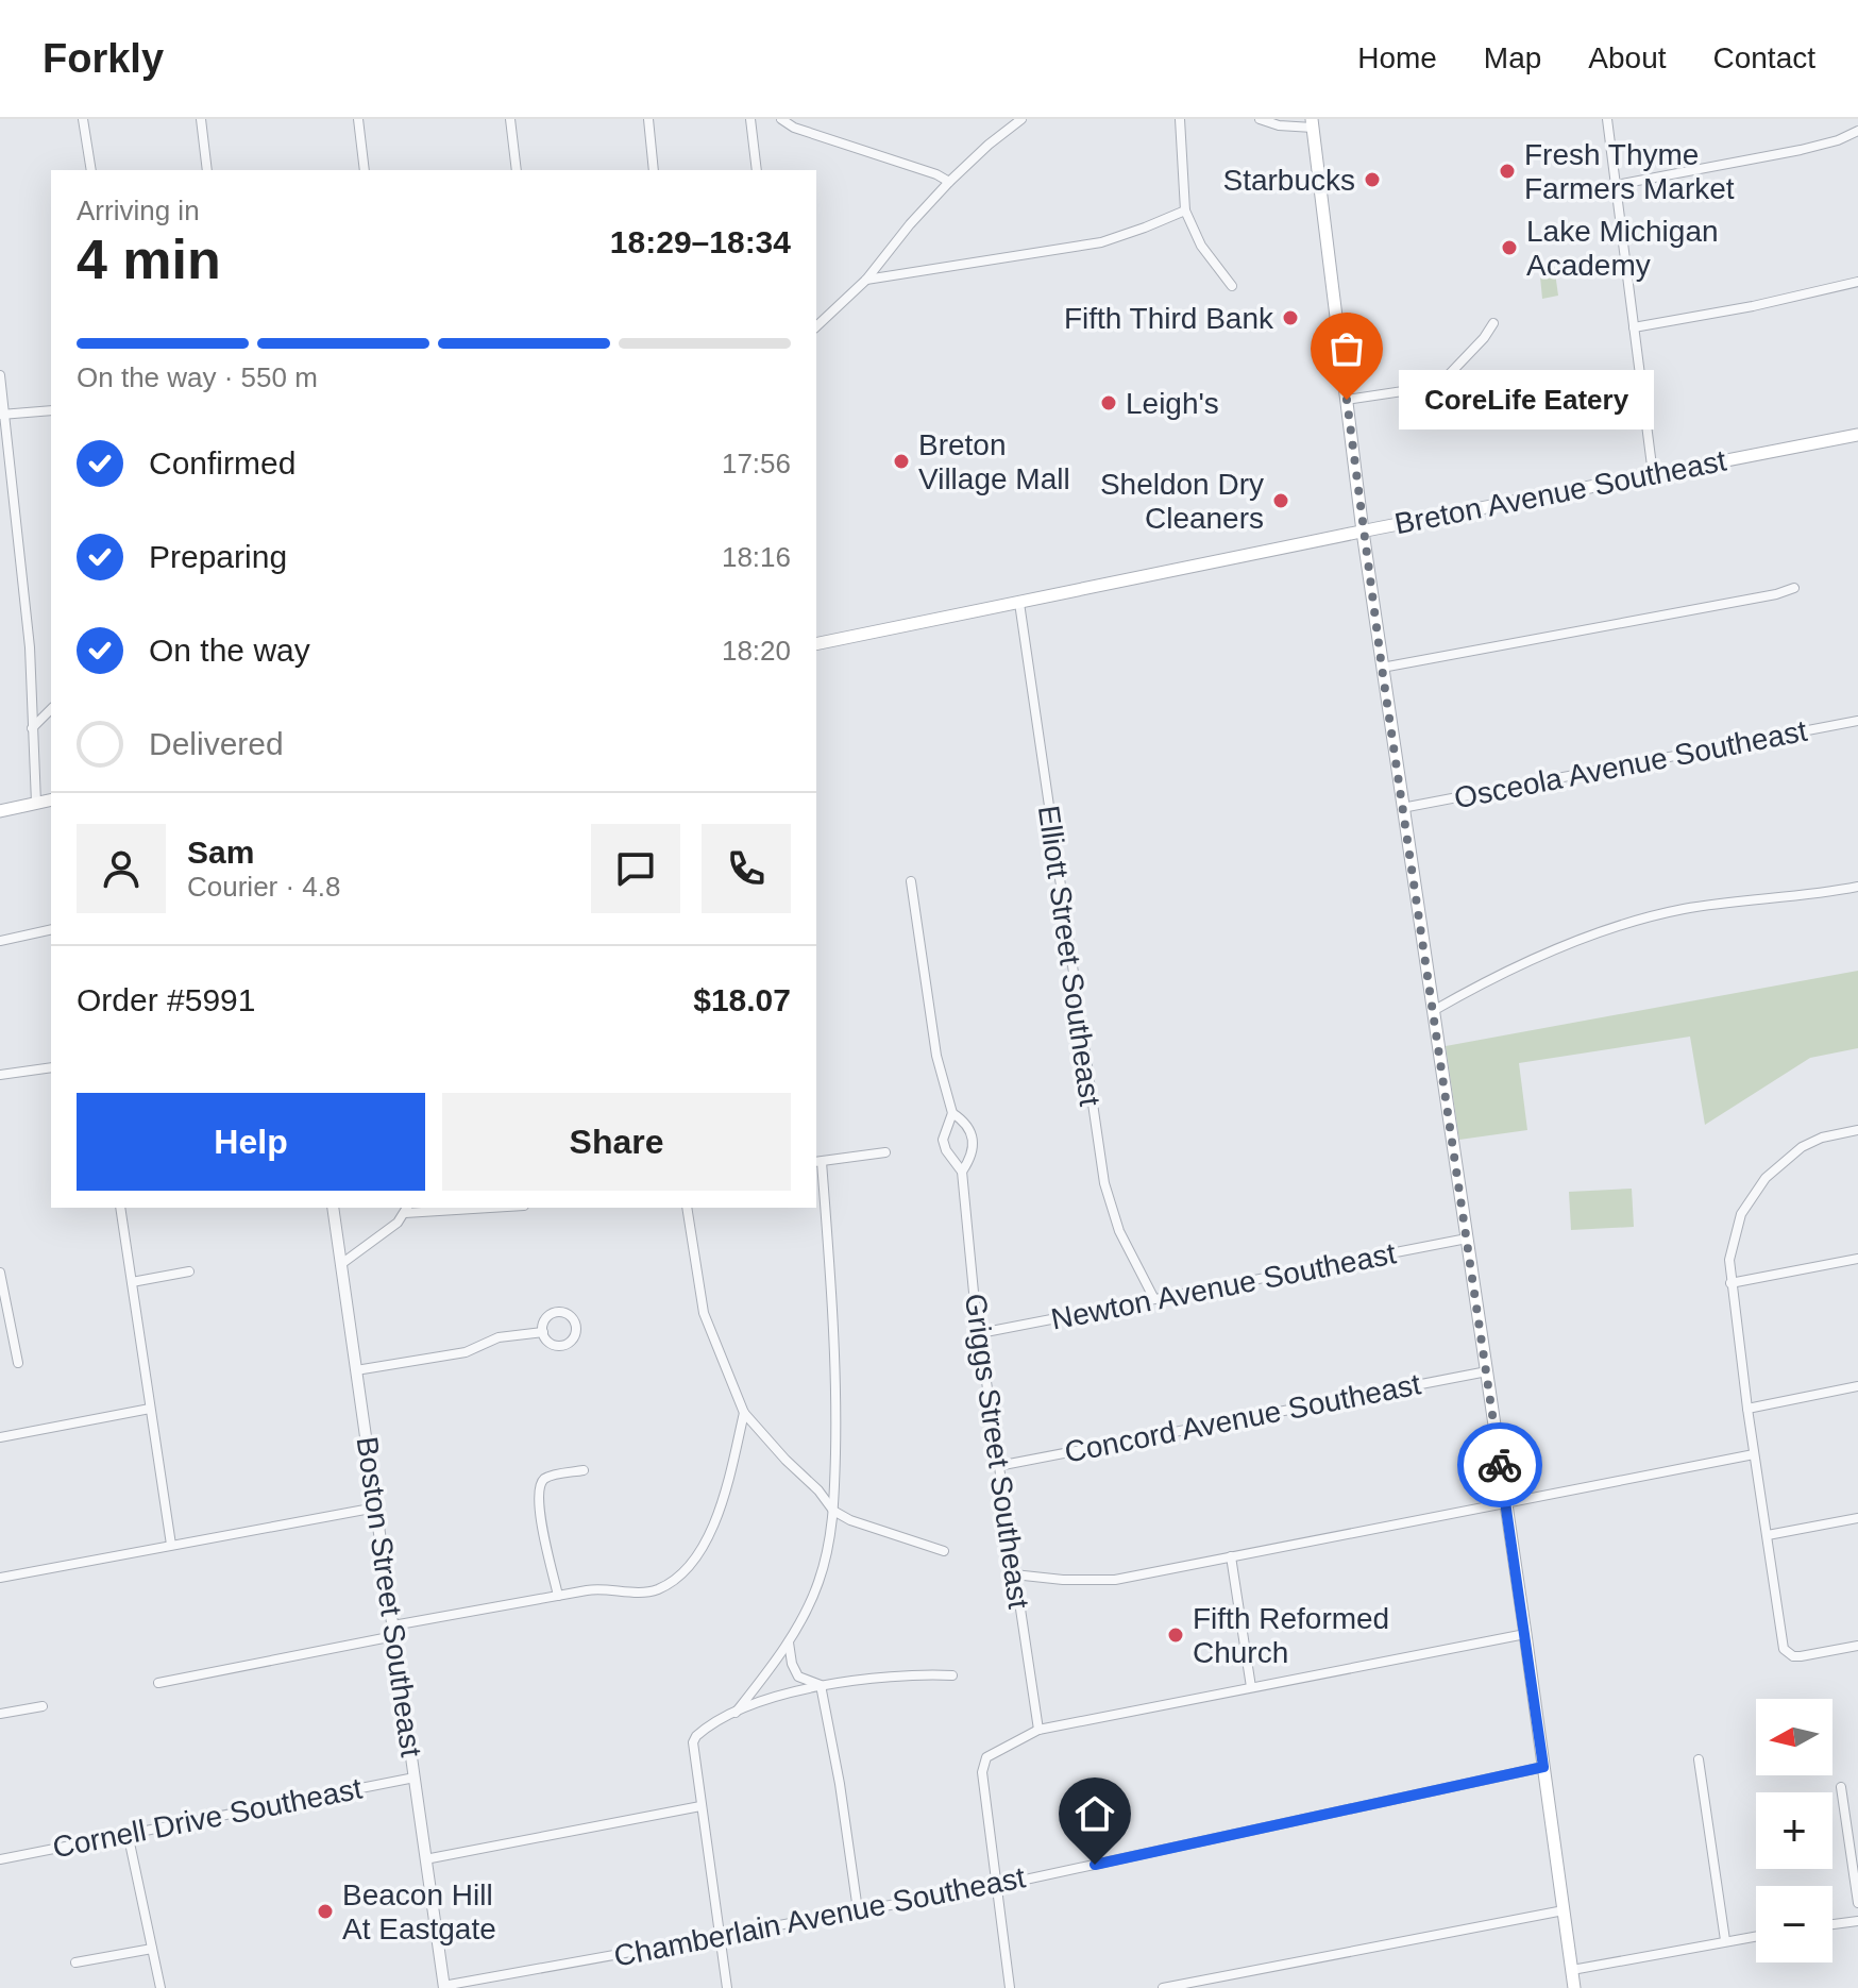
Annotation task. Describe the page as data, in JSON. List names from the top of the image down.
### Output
{
  "streets": {
    "main road": ["Breton Avenue Southeast"],
    "street": [
      "Osceola Avenue Southeast",
      "Elliott Street Southeast",
      "Newton Avenue Southeast",
      "Concord Avenue Southeast",
      "Griggs Street Southeast",
      "Boston Street Southeast",
      "Cornell Drive Southeast",
      "Chamberlain Avenue Southeast"
    ]
  },
  "crossings": [
    ["Breton Avenue Southeast", "Elliott Street Southeast"],
    ["Elliott Street Southeast", "Newton Avenue Southeast"],
    ["Newton Avenue Southeast", "Griggs Street Southeast"],
    ["Concord Avenue Southeast", "Griggs Street Southeast"],
    ["Boston Street Southeast", "Cornell Drive Southeast"],
    ["Boston Street Southeast", "Chamberlain Avenue Southeast"]
  ],
  "places": [
    "Fresh Thyme Farmers Market",
    "Starbucks",
    "Lake Michigan Academy",
    "Fifth Third Bank",
    "CoreLife Eatery",
    "Leigh's",
    "Breton Village Mall",
    "Sheldon Dry Cleaners",
    "Fifth Reformed Church",
    "Beacon Hill At Eastgate"
  ],
  "north": "left",
  "page": {
    "header": "Forkly",
    "nav": [
      "Home",
      "Map",
      "About",
      "Contact"
    ],
    "heading": ["4 min", "Arriving in", "18:29–18:34"],
    "panel": [
      "Sam",
      "Courier · 4.8",
      "Order #5991",
      "$18.07"
    ],
    "bar": "On the way · 550 m",
    "bubble": "CoreLife Eatery",
    "list": [
      ["Confirmed", "17:56"],
      ["Preparing", "18:16"],
      ["On the way", "18:20"],
      "Delivered"
    ],
    "buttons": ["Help", "Share"],
    "map_buttons": ["+", "−"]
  }
}
